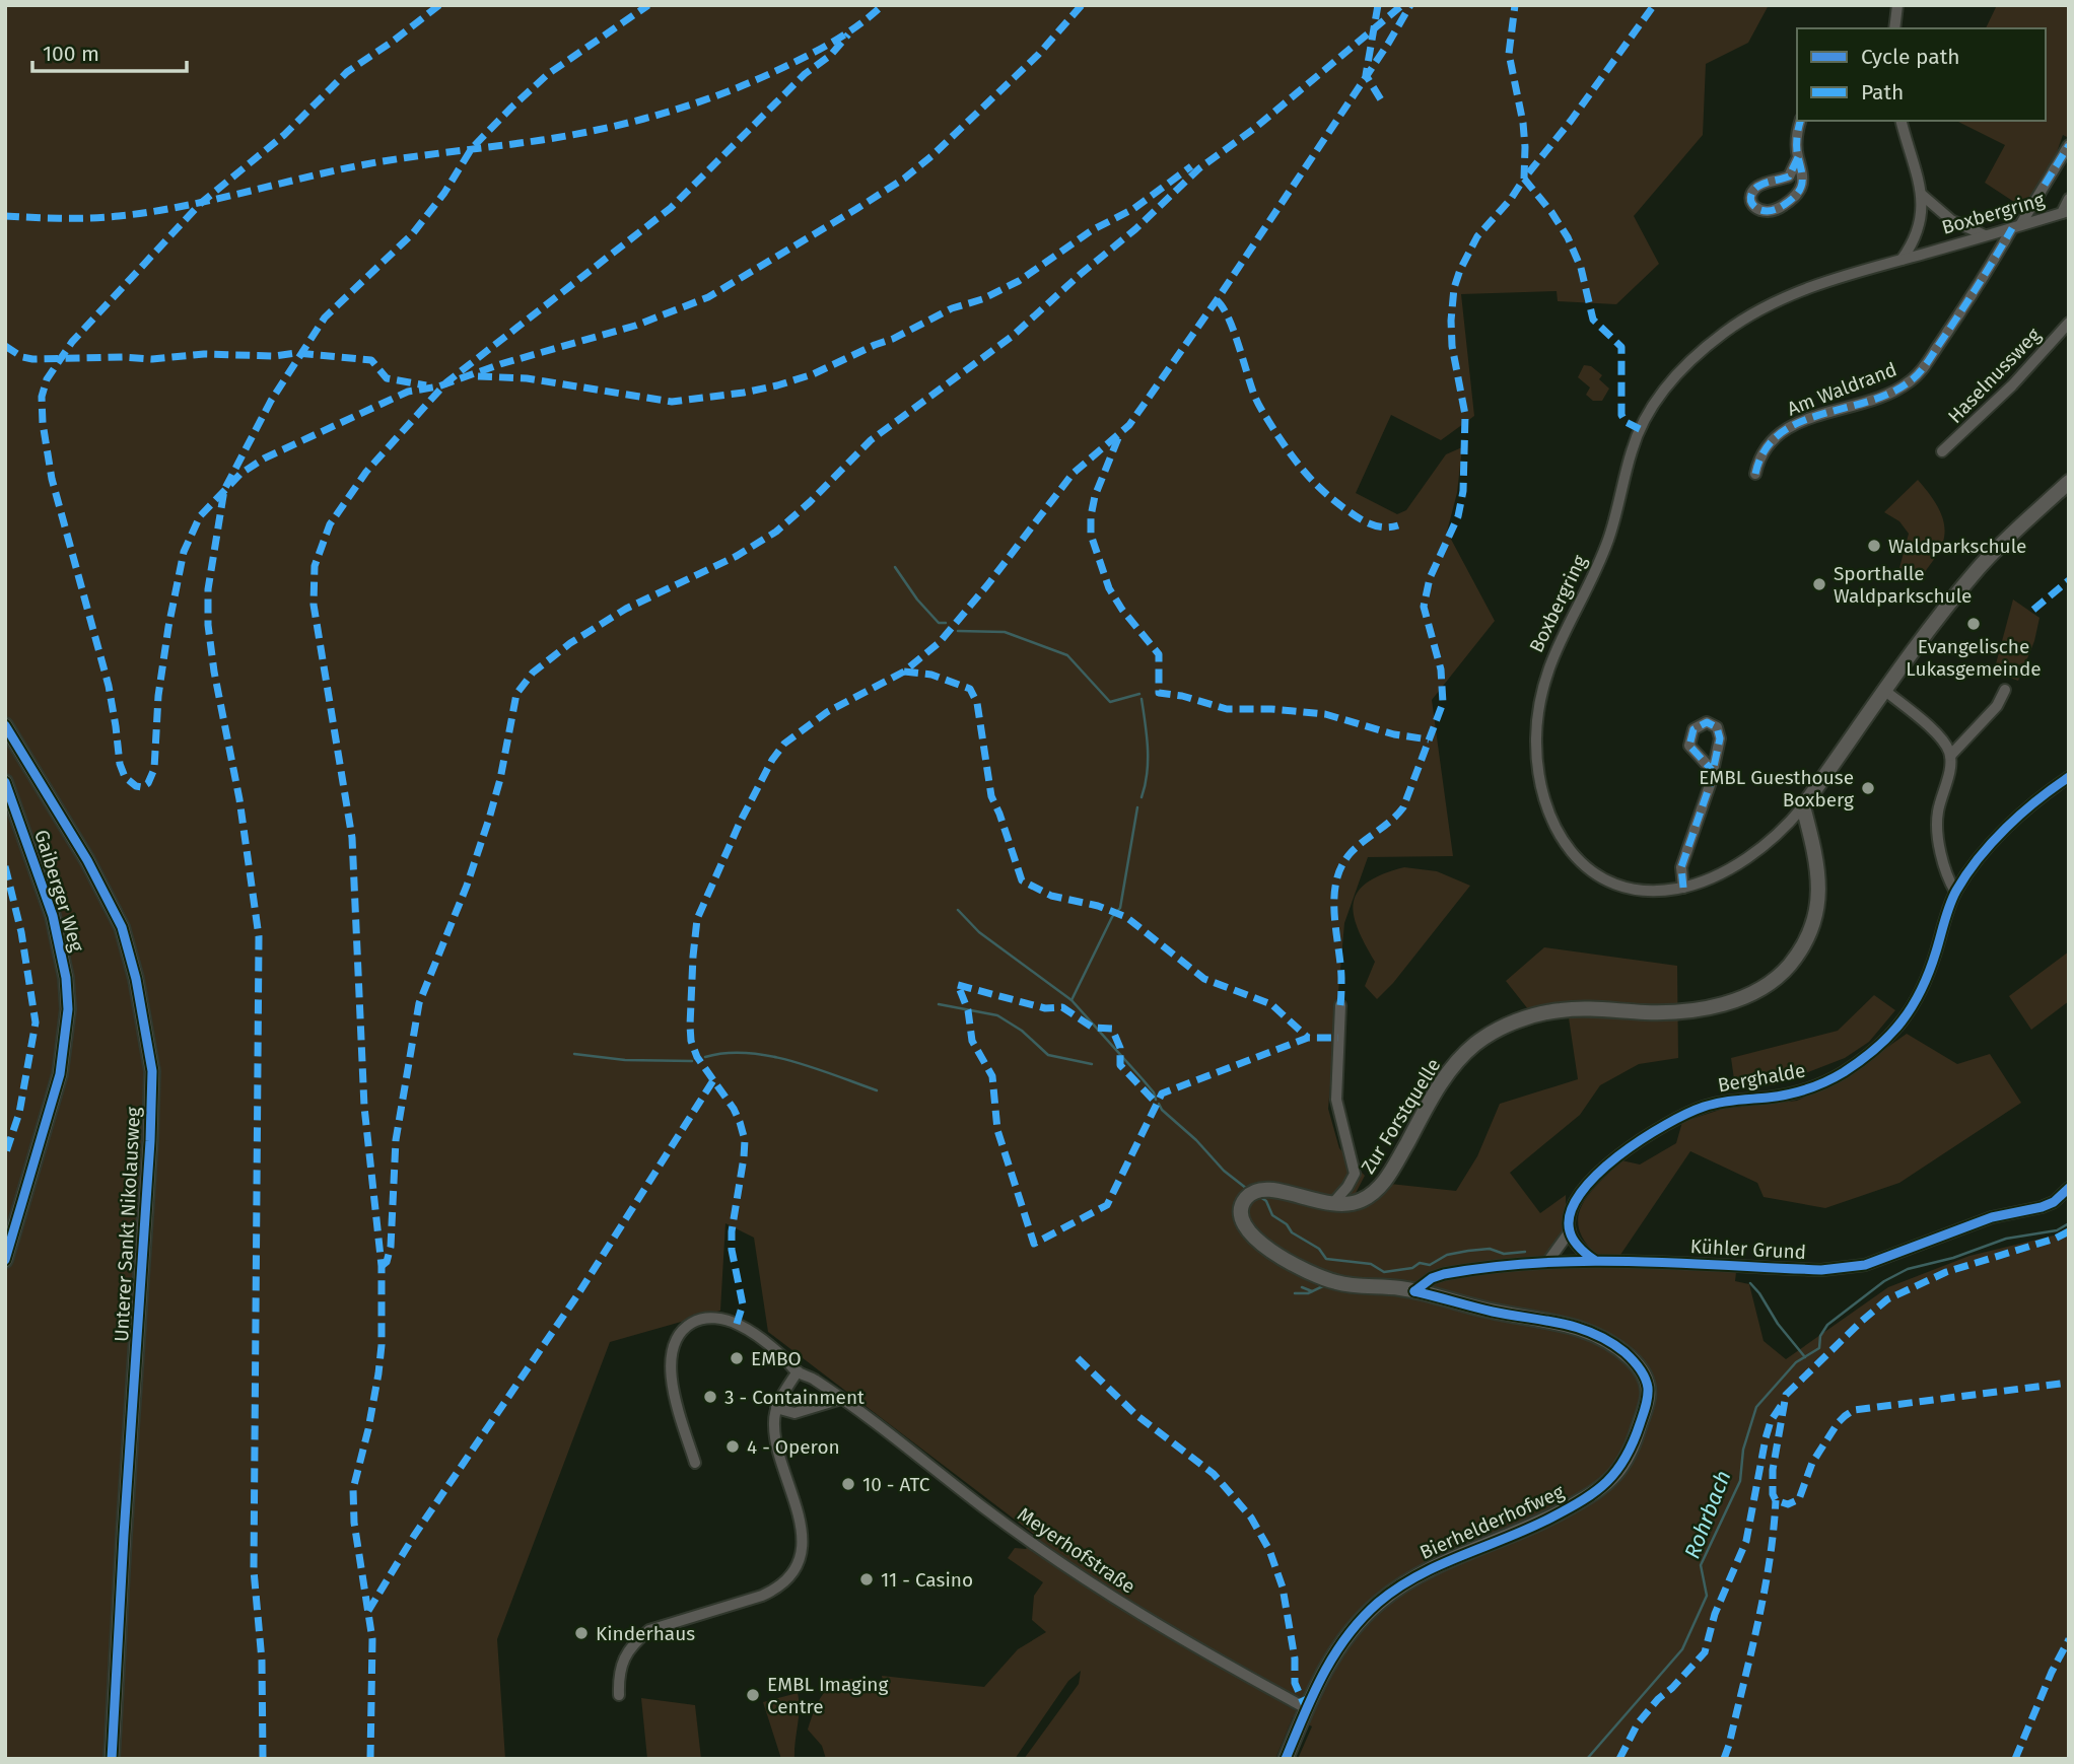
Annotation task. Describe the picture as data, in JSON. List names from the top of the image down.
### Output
{
  "streets": {
    "street": [
      "Boxbergring",
      "Haselnussweg",
      "Am Waldrand",
      "Gaiberger Weg",
      "Berghalde",
      "Zur Forstquelle",
      "Unterer Sankt Nikolausweg",
      "Kühler Grund",
      "Bierhelderhofweg",
      "Meyerhofstraße"
    ]
  },
  "crossings": [
    ["Boxbergring", "Am Waldrand"],
    ["Boxbergring", "Zur Forstquelle"],
    ["Berghalde", "Kühler Grund"],
    ["Zur Forstquelle", "Kühler Grund"],
    ["Zur Forstquelle", "Bierhelderhofweg"],
    ["Kühler Grund", "Bierhelderhofweg"],
    ["Bierhelderhofweg", "Meyerhofstraße"]
  ],
  "water": ["Rohrbach"],
  "places": [
    "Waldparkschule",
    "Sporthalle Waldparkschule",
    "Evangelische Lukasgemeinde",
    "EMBL Guesthouse Boxberg",
    "EMBO",
    "3 - Containment",
    "4 - Operon",
    "10 - ATC",
    "11 - Casino",
    "Kinderhaus",
    "EMBL Imaging Centre"
  ],
  "legend": ["Cycle path", "Path"],
  "scale_bar": "100 m"
}
